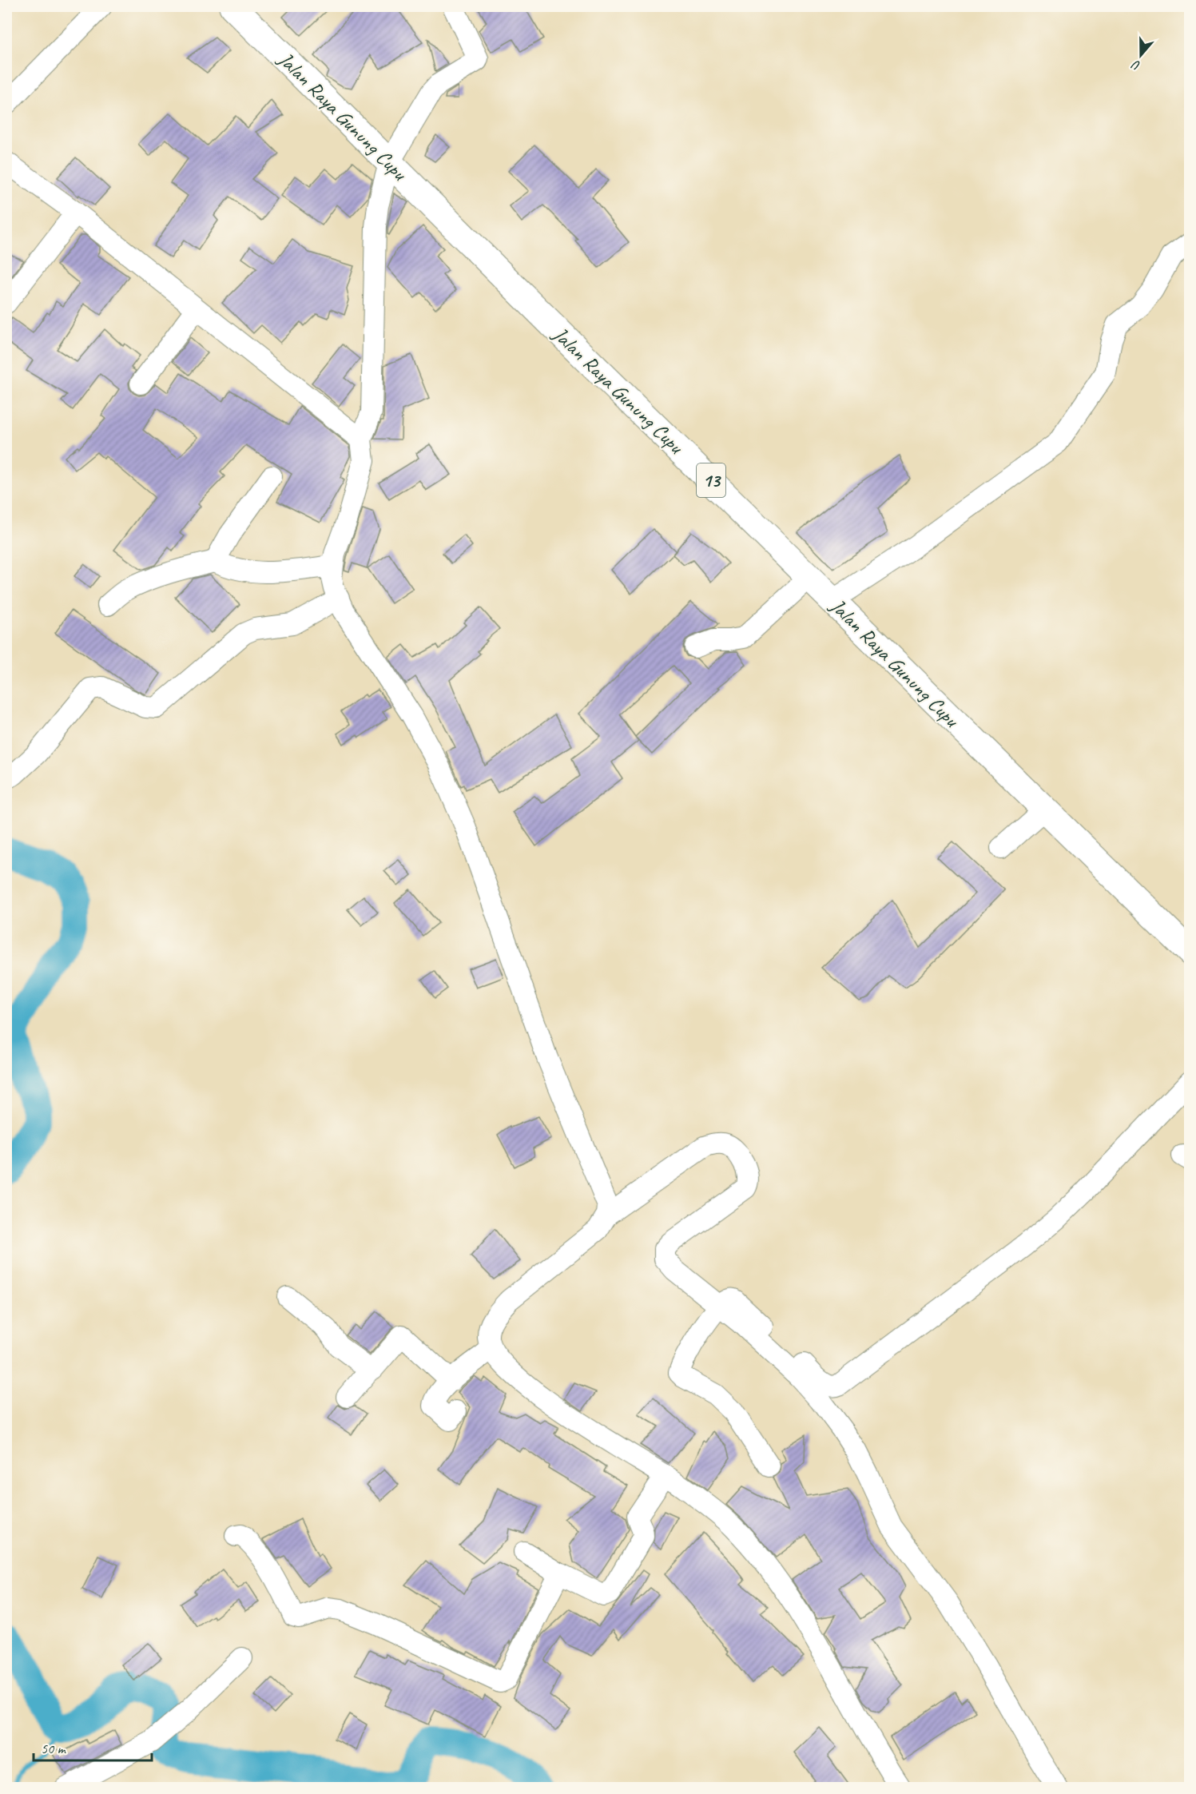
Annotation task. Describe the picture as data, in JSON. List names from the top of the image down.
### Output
{
  "streets": {
    "highway": ["Jalan Raya Gunung Cupu", "13"]
  },
  "scale_bar": "50 m",
  "north": "bottom"
}
